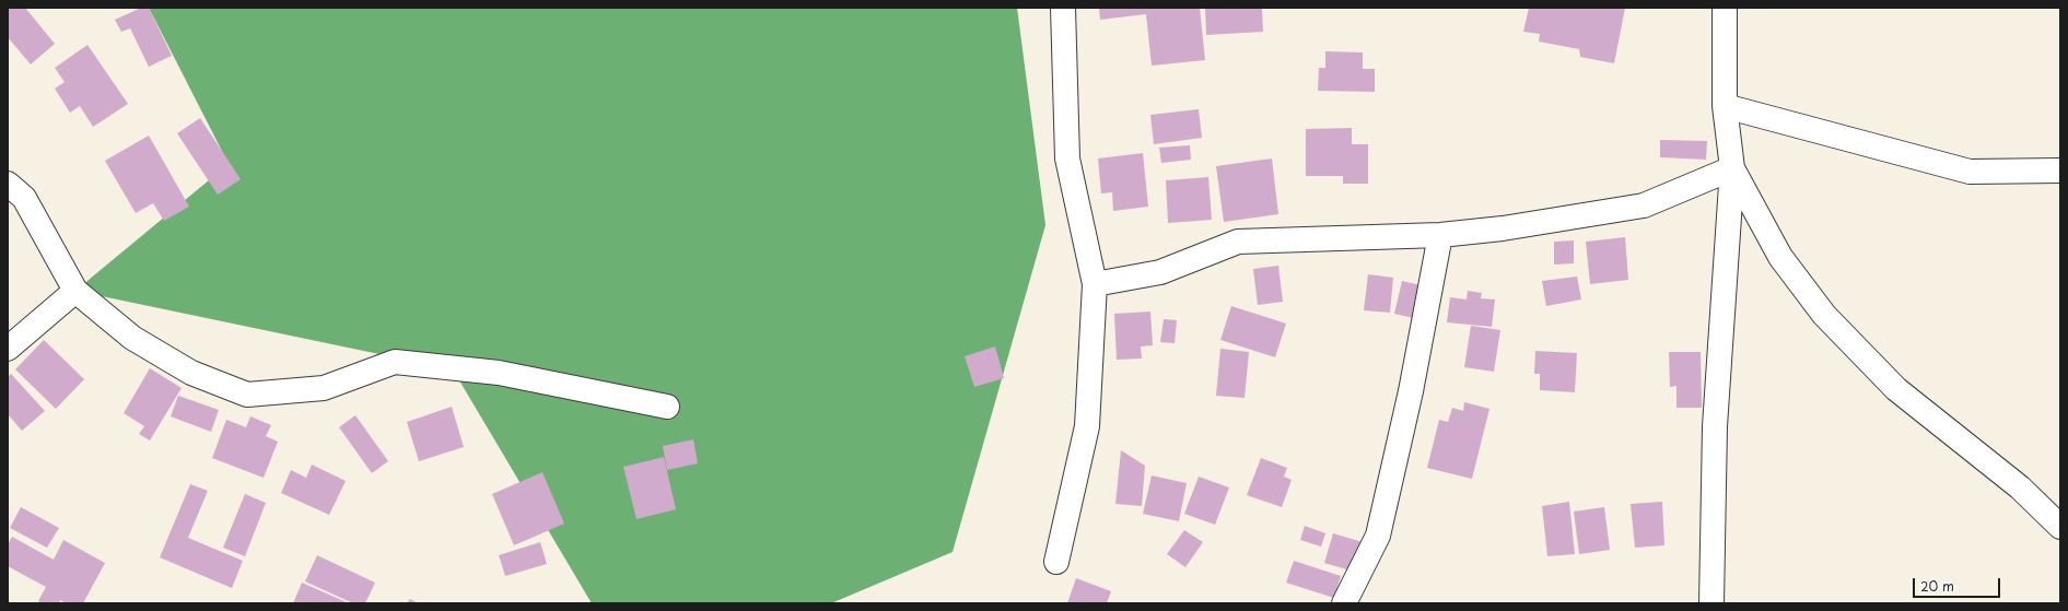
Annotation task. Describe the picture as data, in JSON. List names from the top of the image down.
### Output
{
  "scale_bar": "20 m"
}
